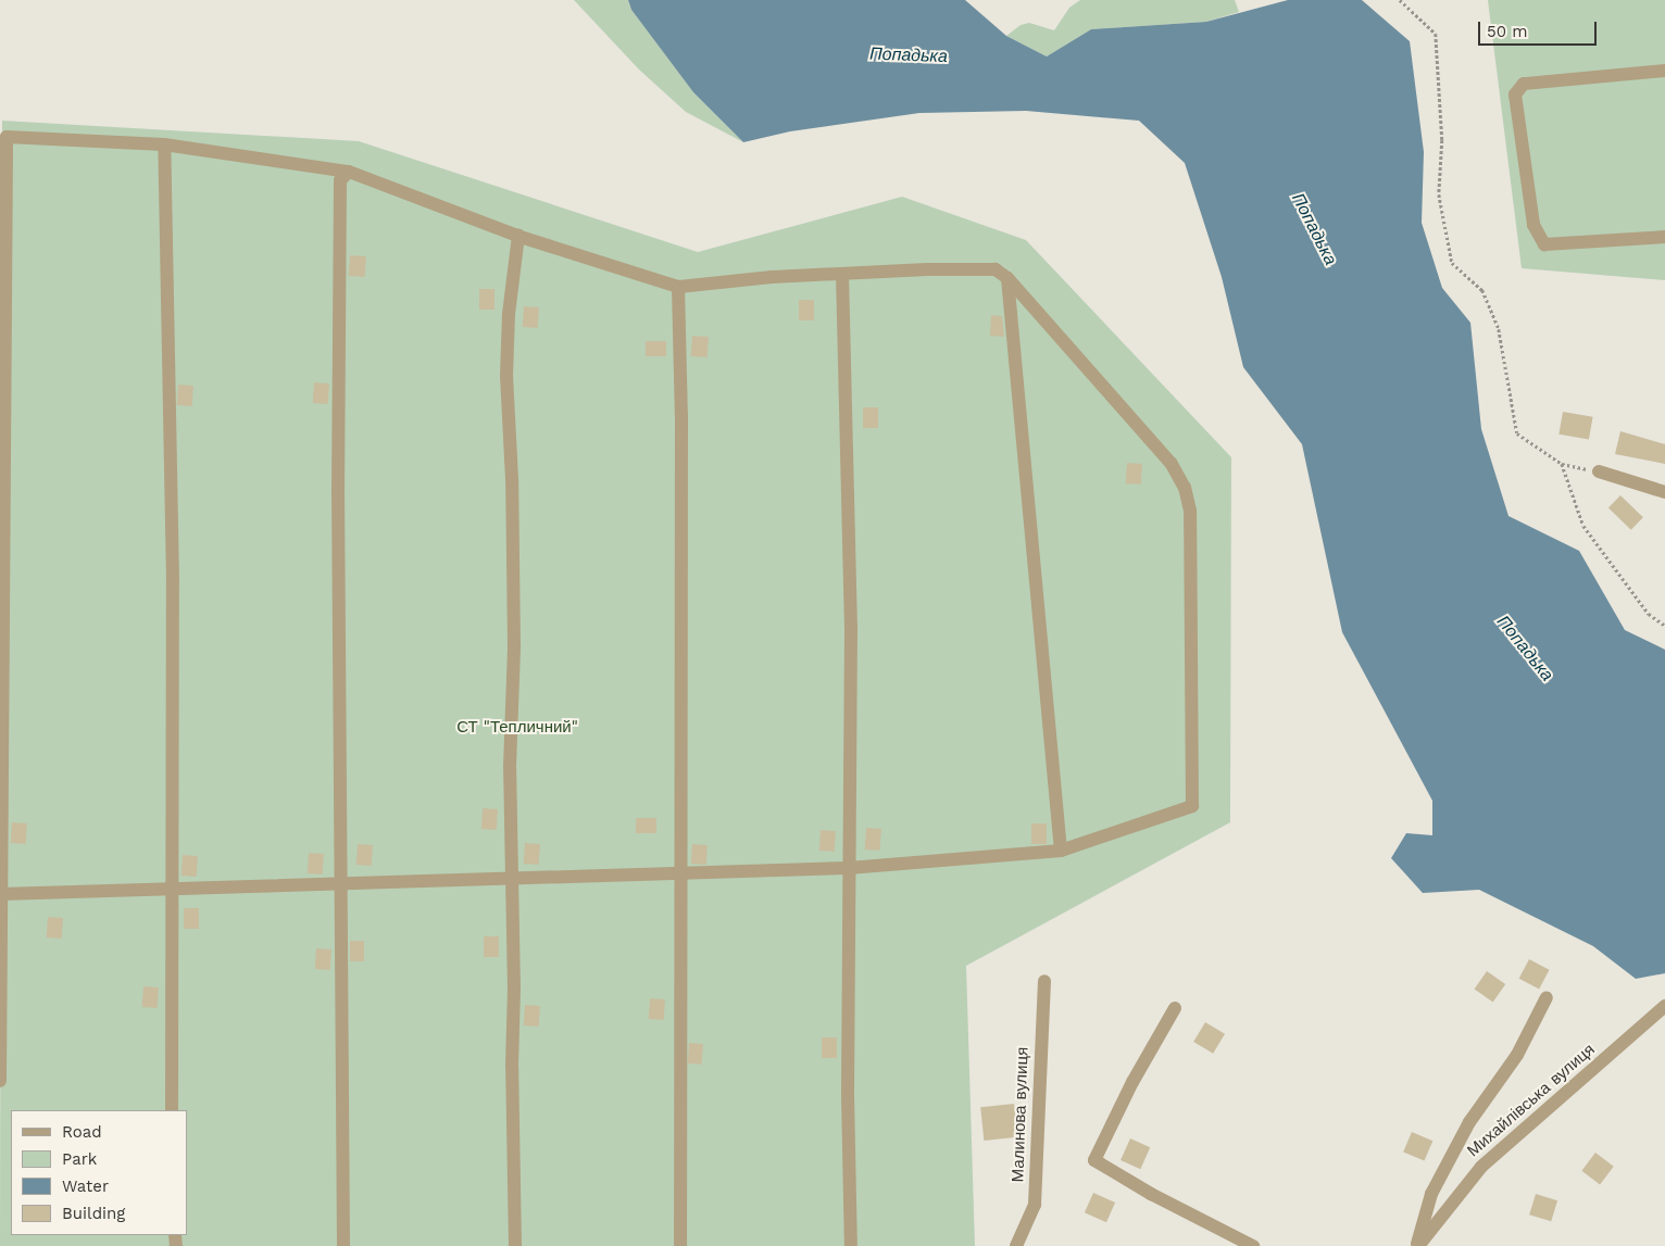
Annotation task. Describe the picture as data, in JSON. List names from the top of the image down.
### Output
{
  "streets": {
    "street": ["Михайлівська вулиця", "Малинова вулиця"]
  },
  "water": ["Попадька"],
  "parks": ["СТ \"Тепличний\""],
  "legend": [
    "Road",
    "Park",
    "Water",
    "Building"
  ],
  "scale_bar": "50 m"
}
